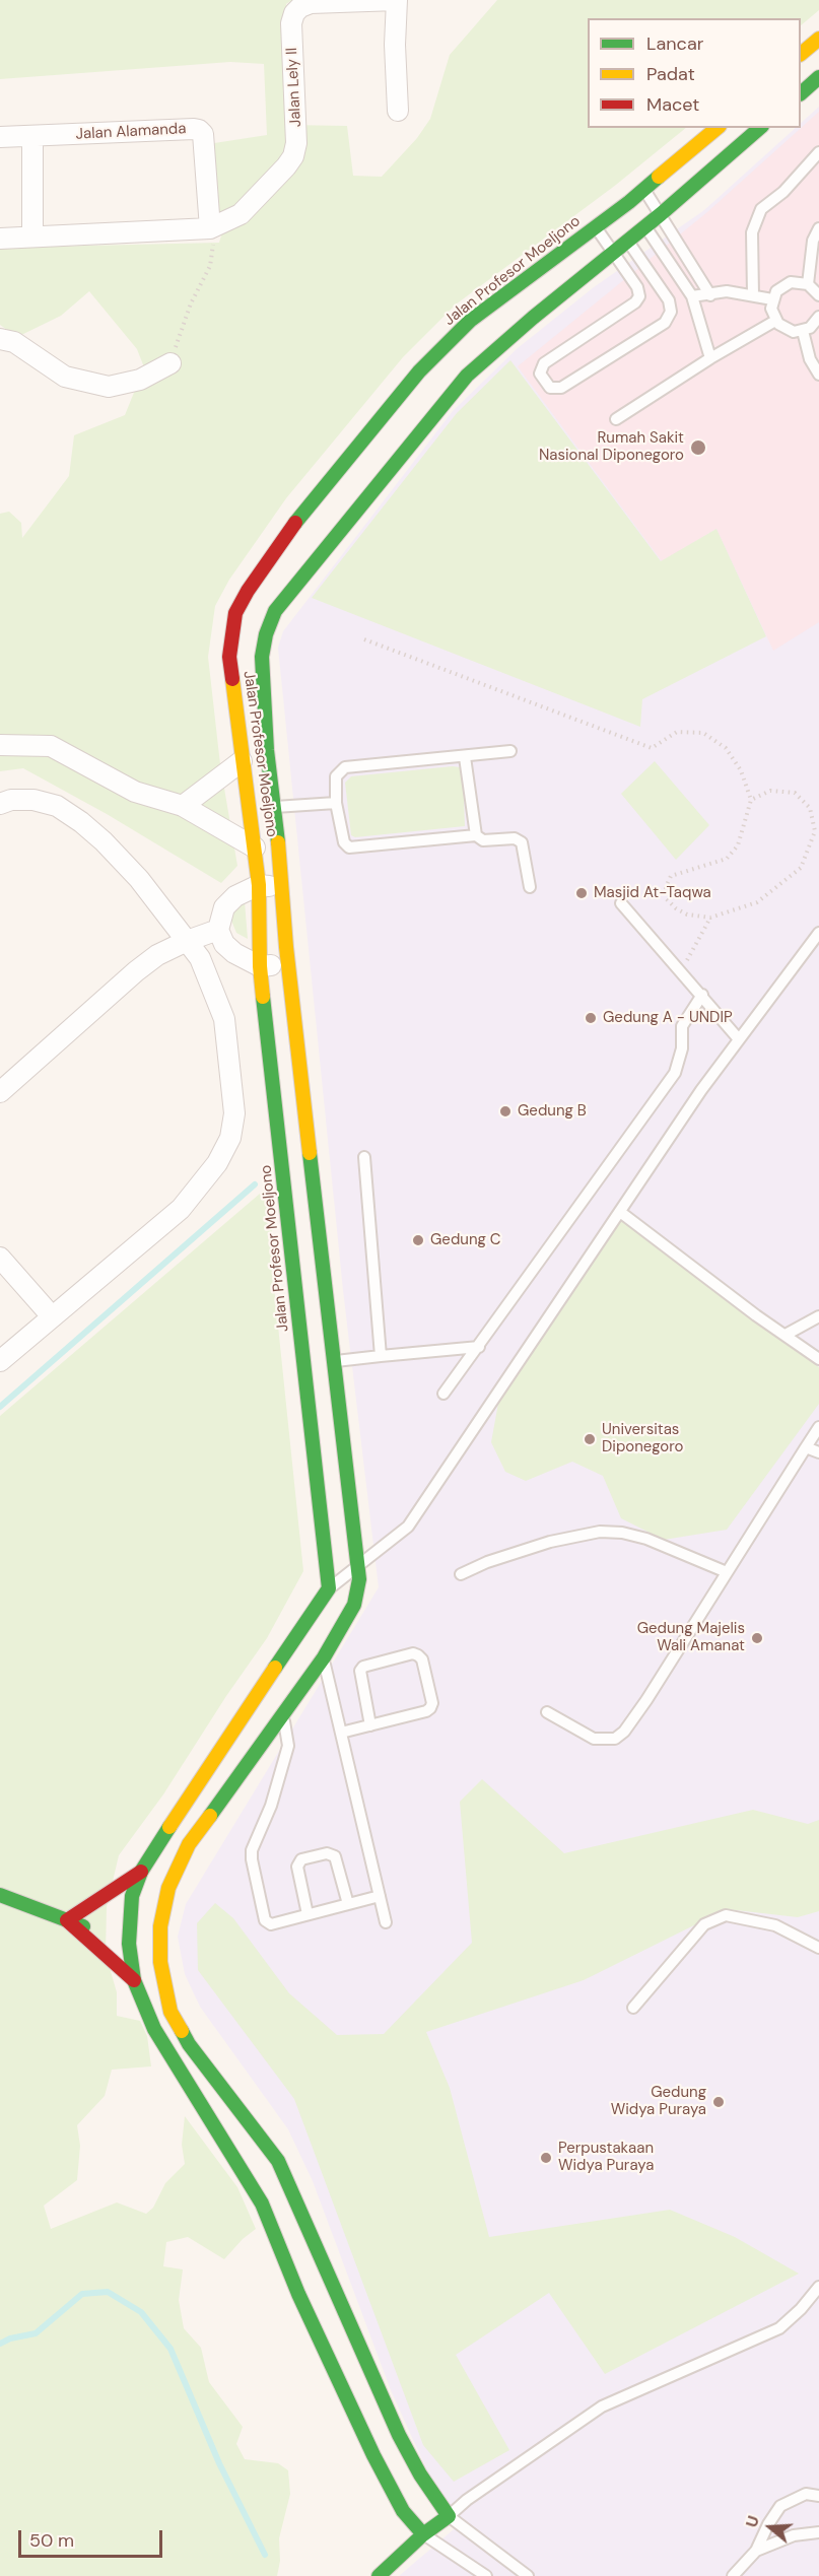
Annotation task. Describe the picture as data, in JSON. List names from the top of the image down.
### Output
{
  "streets": {
    "street": ["Jalan Lely II", "Jalan Alamanda", "Jalan Profesor Moeljono"]
  },
  "crossings": [
    ["Jalan Lely II", "Jalan Alamanda"]
  ],
  "places": [
    "Rumah Sakit Nasional Diponegoro",
    "Masjid At-Taqwa",
    "Gedung A - UNDIP",
    "Gedung B",
    "Gedung C",
    "Universitas Diponegoro",
    "Gedung Majelis Wali Amanat",
    "Gedung Widya Puraya",
    "Perpustakaan Widya Puraya"
  ],
  "legend": ["Lancar", "Padat", "Macet"],
  "scale_bar": "50 m",
  "north": "left"
}
